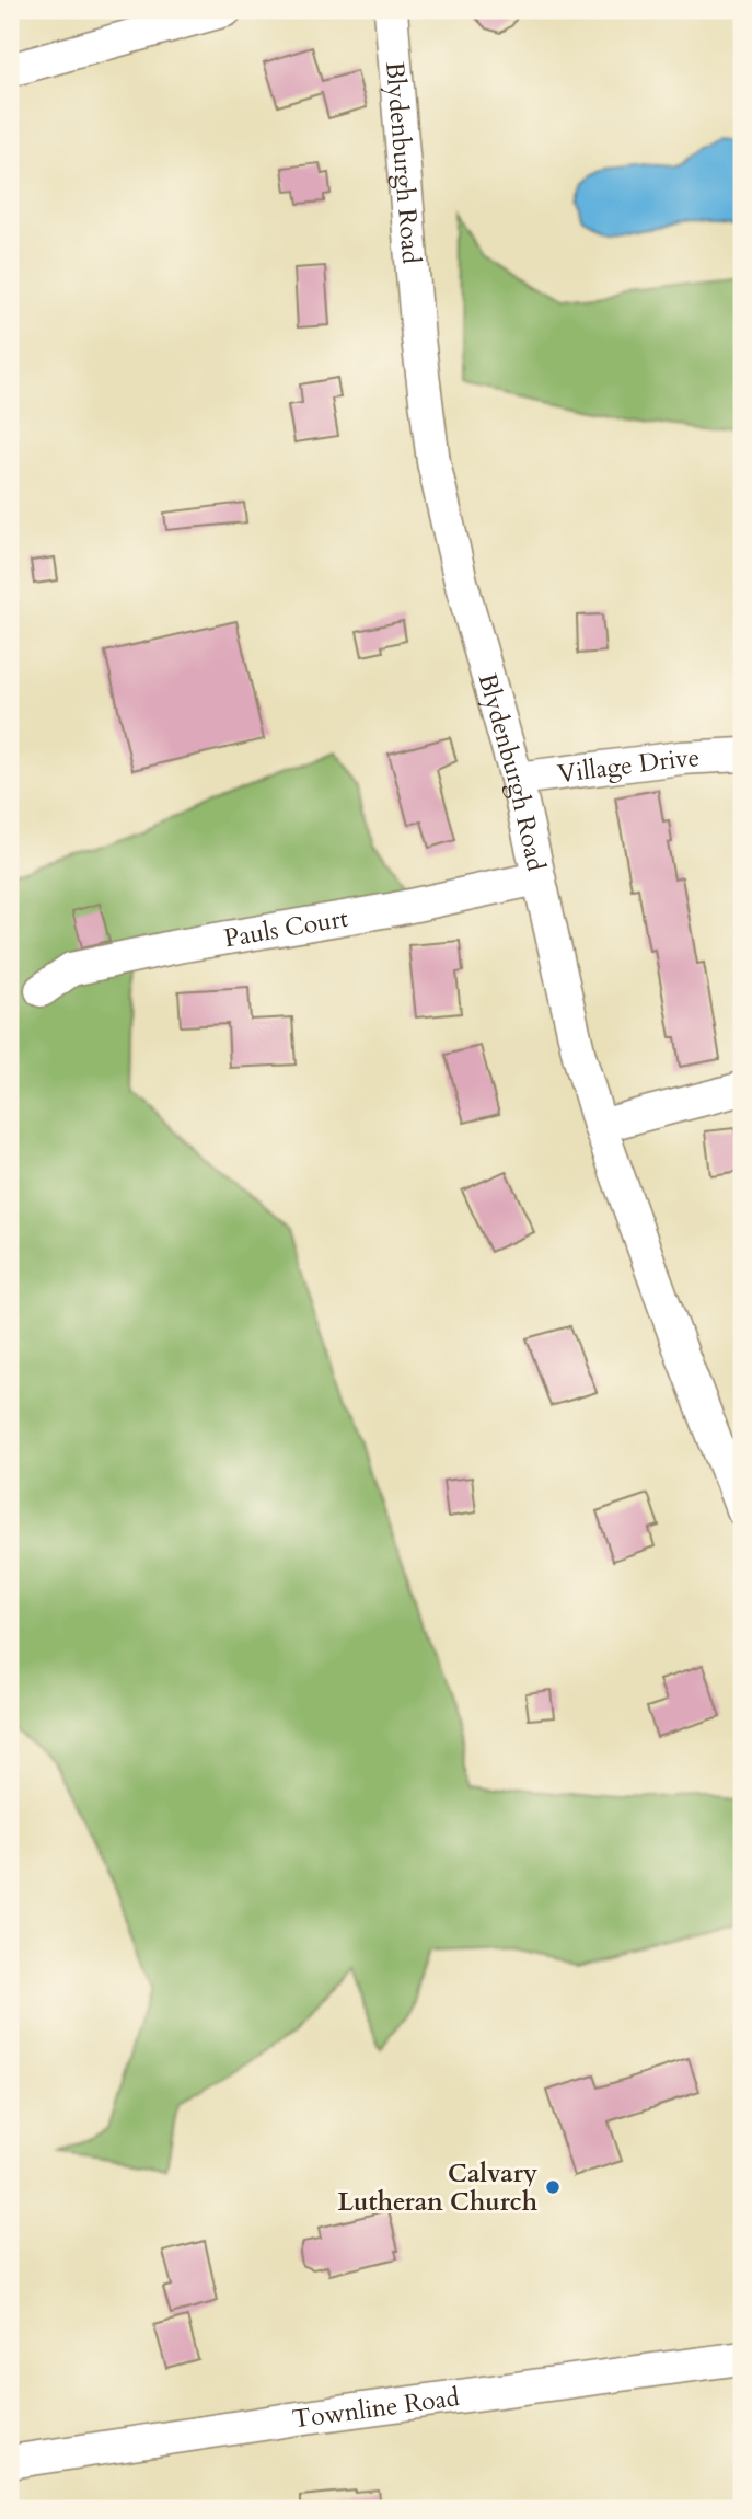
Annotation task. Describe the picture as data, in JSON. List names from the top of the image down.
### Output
{
  "streets": {
    "street": [
      "Blydenburgh Road",
      "Village Drive",
      "Pauls Court",
      "Townline Road"
    ]
  },
  "crossings": [
    ["Blydenburgh Road", "Village Drive"],
    ["Blydenburgh Road", "Pauls Court"]
  ],
  "places": ["Calvary Lutheran Church"]
}
